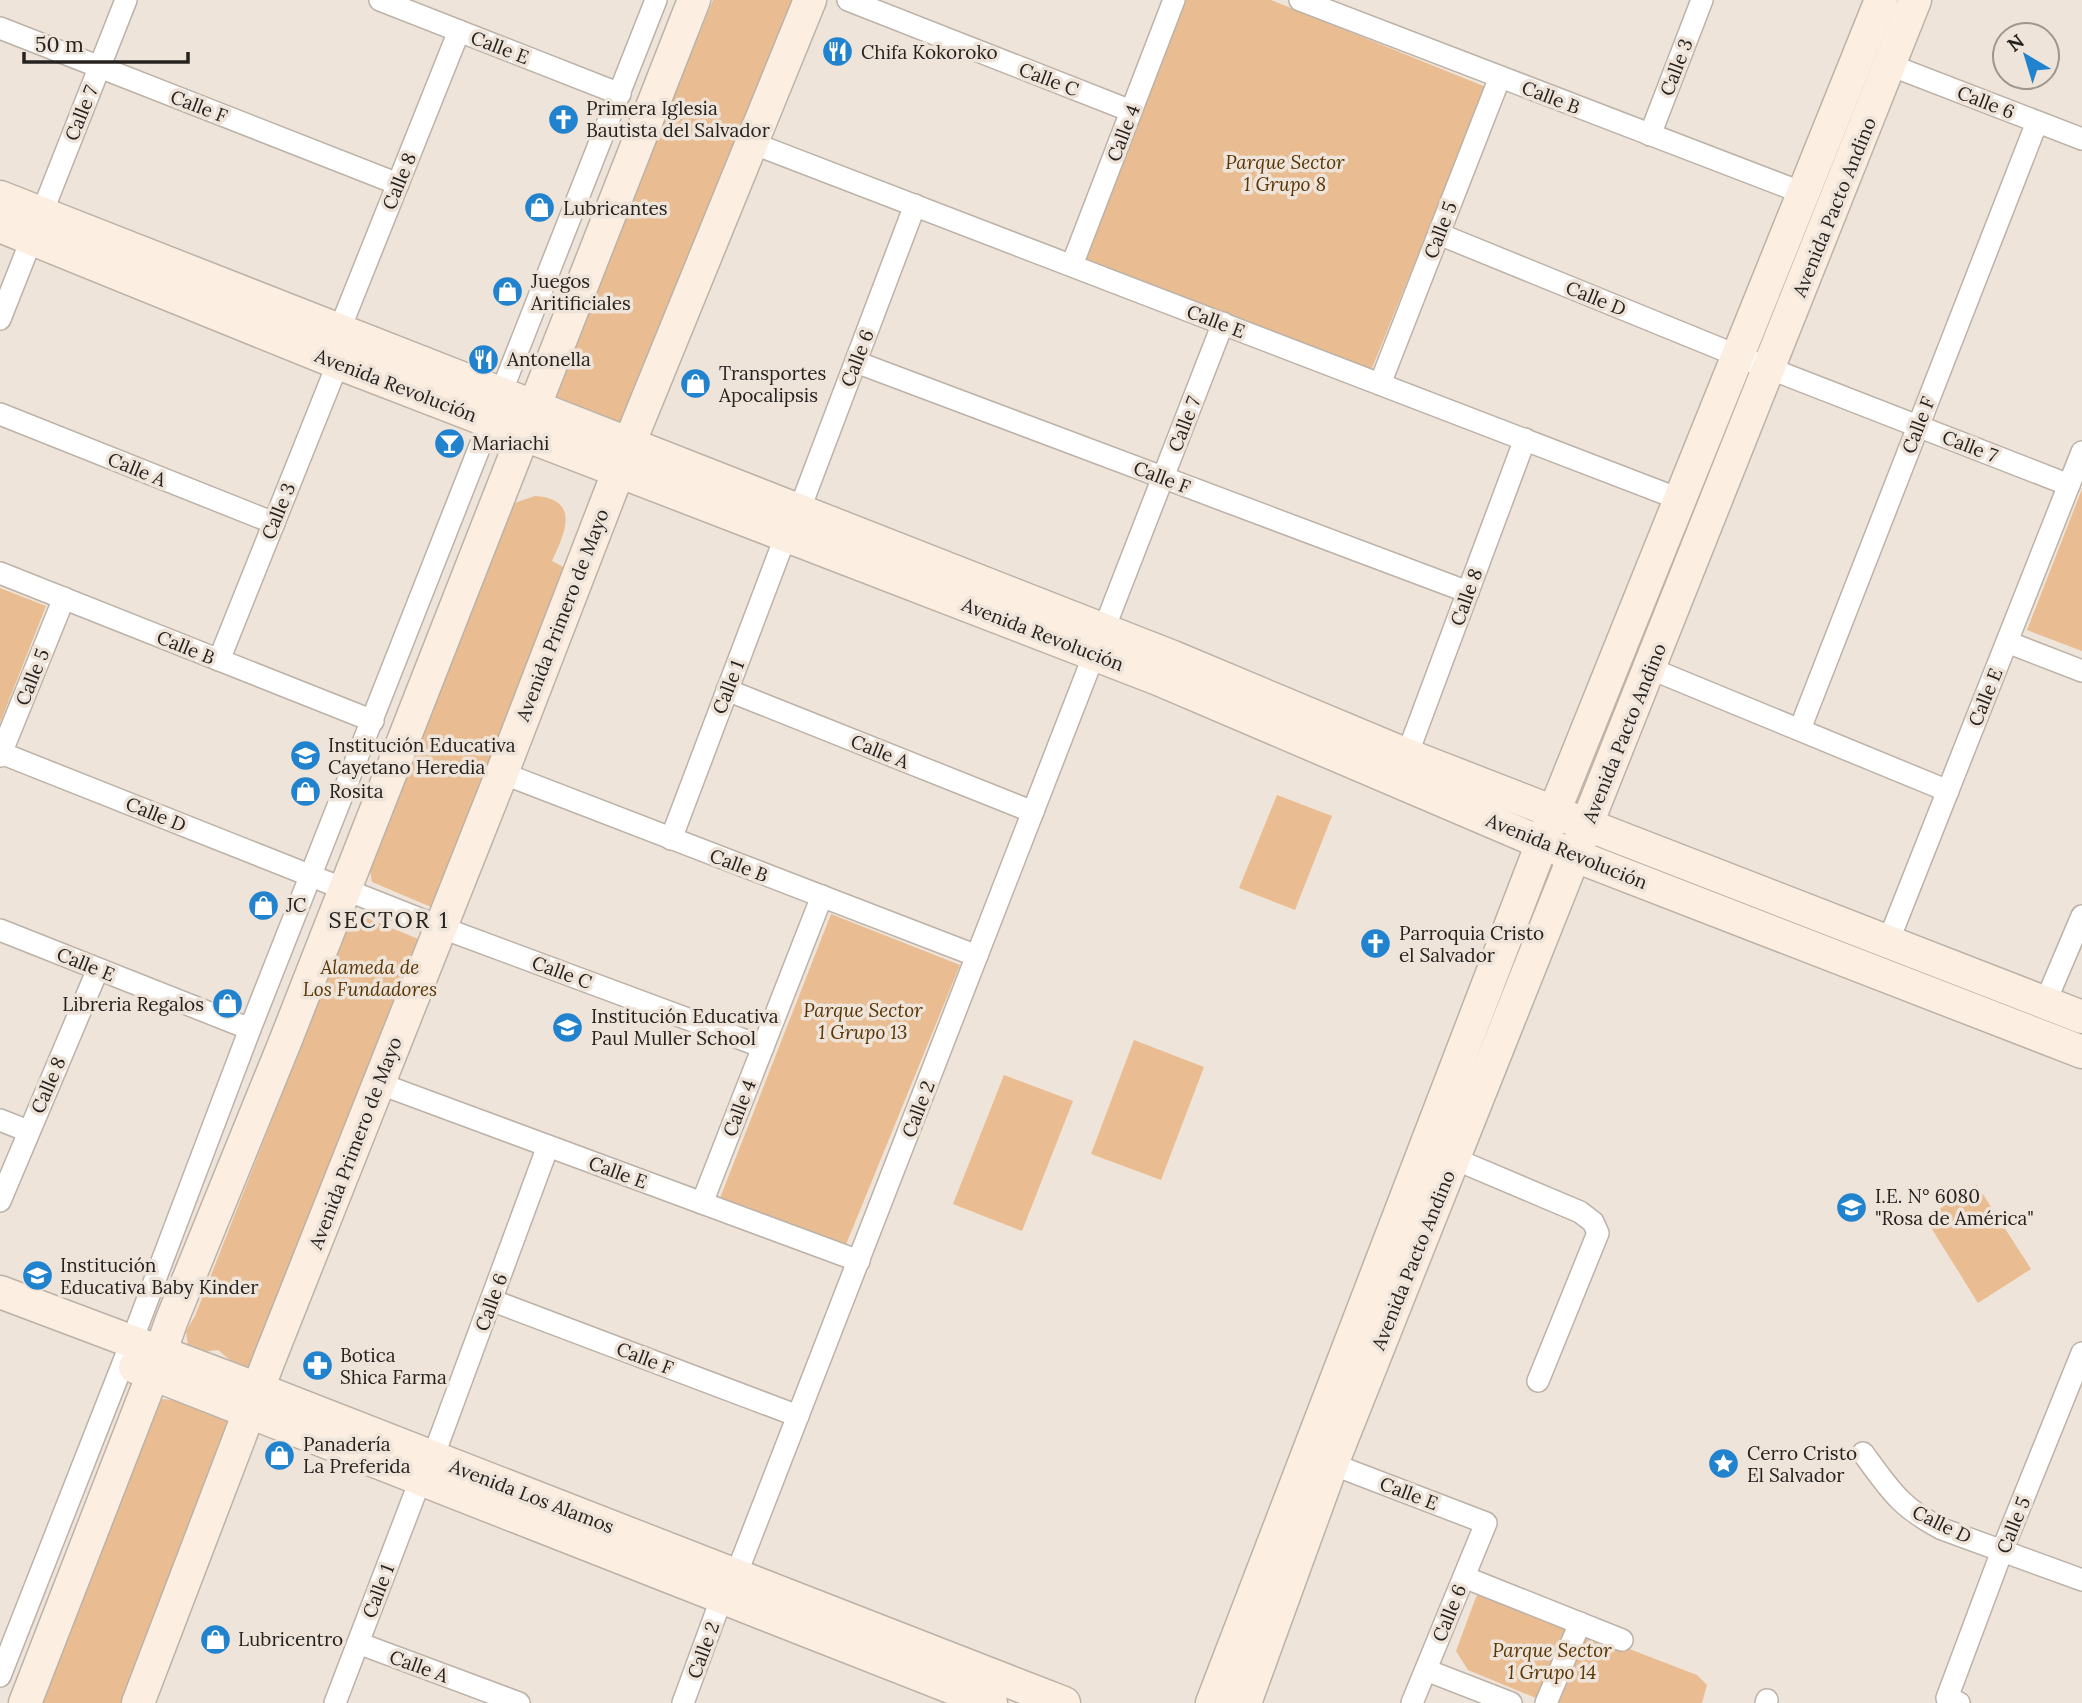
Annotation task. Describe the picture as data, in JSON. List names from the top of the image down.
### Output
{
  "streets": {
    "street": [
      "Calle E",
      "Calle 3",
      "Calle C",
      "Calle B",
      "Calle 6",
      "Calle F",
      "Calle 7",
      "Calle 4",
      "Calle 8",
      "Avenida Pacto Andino",
      "Calle 5",
      "Calle D",
      "Avenida Revolución",
      "Calle A",
      "Avenida Primero de Mayo",
      "Calle 1",
      "Calle 2",
      "Avenida Los Alamos"
    ]
  },
  "crossings": [
    ["Calle E", "Calle 6"],
    ["Calle E", "Calle 7"],
    ["Calle E", "Calle 4"],
    ["Calle E", "Calle 8"],
    ["Calle E", "Avenida Pacto Andino"],
    ["Calle E", "Calle 5"],
    ["Calle E", "Avenida Revolución"],
    ["Calle E", "Avenida Primero de Mayo"],
    ["Calle E", "Calle 2"],
    ["Calle 3", "Calle B"],
    ["Calle 3", "Avenida Revolución"],
    ["Calle 3", "Calle A"],
    ["Calle C", "Calle 4"],
    ["Calle C", "Calle D"],
    ["Calle C", "Avenida Primero de Mayo"],
    ["Calle B", "Calle 4"],
    ["Calle B", "Avenida Pacto Andino"],
    ["Calle B", "Calle 5"],
    ["Calle B", "Avenida Primero de Mayo"],
    ["Calle B", "Calle 1"],
    ["Calle B", "Calle 2"],
    ["Calle 6", "Calle F"],
    ["Calle 6", "Avenida Pacto Andino"],
    ["Calle 6", "Avenida Revolución"],
    ["Calle 6", "Calle 1"],
    ["Calle 6", "Avenida Los Alamos"],
    ["Calle F", "Calle 7"],
    ["Calle F", "Calle 8"],
    ["Calle F", "Calle 2"],
    ["Calle 7", "Avenida Pacto Andino"],
    ["Calle 7", "Calle D"],
    ["Calle 7", "Avenida Revolución"],
    ["Calle 7", "Calle 2"],
    ["Calle 8", "Avenida Revolución"],
    ["Avenida Pacto Andino", "Calle D"],
    ["Avenida Pacto Andino", "Avenida Revolución"],
    ["Calle 5", "Calle D"],
    ["Avenida Revolución", "Avenida Primero de Mayo"],
    ["Avenida Revolución", "Calle 1"],
    ["Avenida Revolución", "Calle 2"],
    ["Calle A", "Calle 1"],
    ["Calle A", "Calle 2"],
    ["Avenida Primero de Mayo", "Avenida Los Alamos"],
    ["Calle 1", "Avenida Los Alamos"],
    ["Calle 2", "Avenida Los Alamos"]
  ],
  "districts": ["SECTOR 1"],
  "parks": [
    "Parque Sector 1 Grupo 8",
    "Alameda de Los Fundadores",
    "Parque Sector 1 Grupo 13",
    "Parque Sector 1 Grupo 14"
  ],
  "places": {
    "restaurant": ["Chifa Kokoroko", "Antonella"],
    "church": ["Primera Iglesia Bautista del Salvador", "Parroquia Cristo el Salvador"],
    "shop": [
      "Lubricantes",
      "Juegos Aritificiales",
      "Transportes Apocalipsis",
      "Rosita",
      "JC",
      "Libreria Regalos",
      "Panadería La Preferida",
      "Lubricentro"
    ],
    "bar": ["Mariachi"],
    "school or university": [
      "Institución Educativa Cayetano Heredia",
      "Institución Educativa Paul Muller School",
      "I.E. N° 6080 \"Rosa de América\"",
      "Institución Educativa Baby Kinder"
    ],
    "pharmacy": ["Botica Shica Farma"],
    "place": ["Cerro Cristo El Salvador"]
  },
  "scale_bar": "50 m",
  "north": "top left"
}
